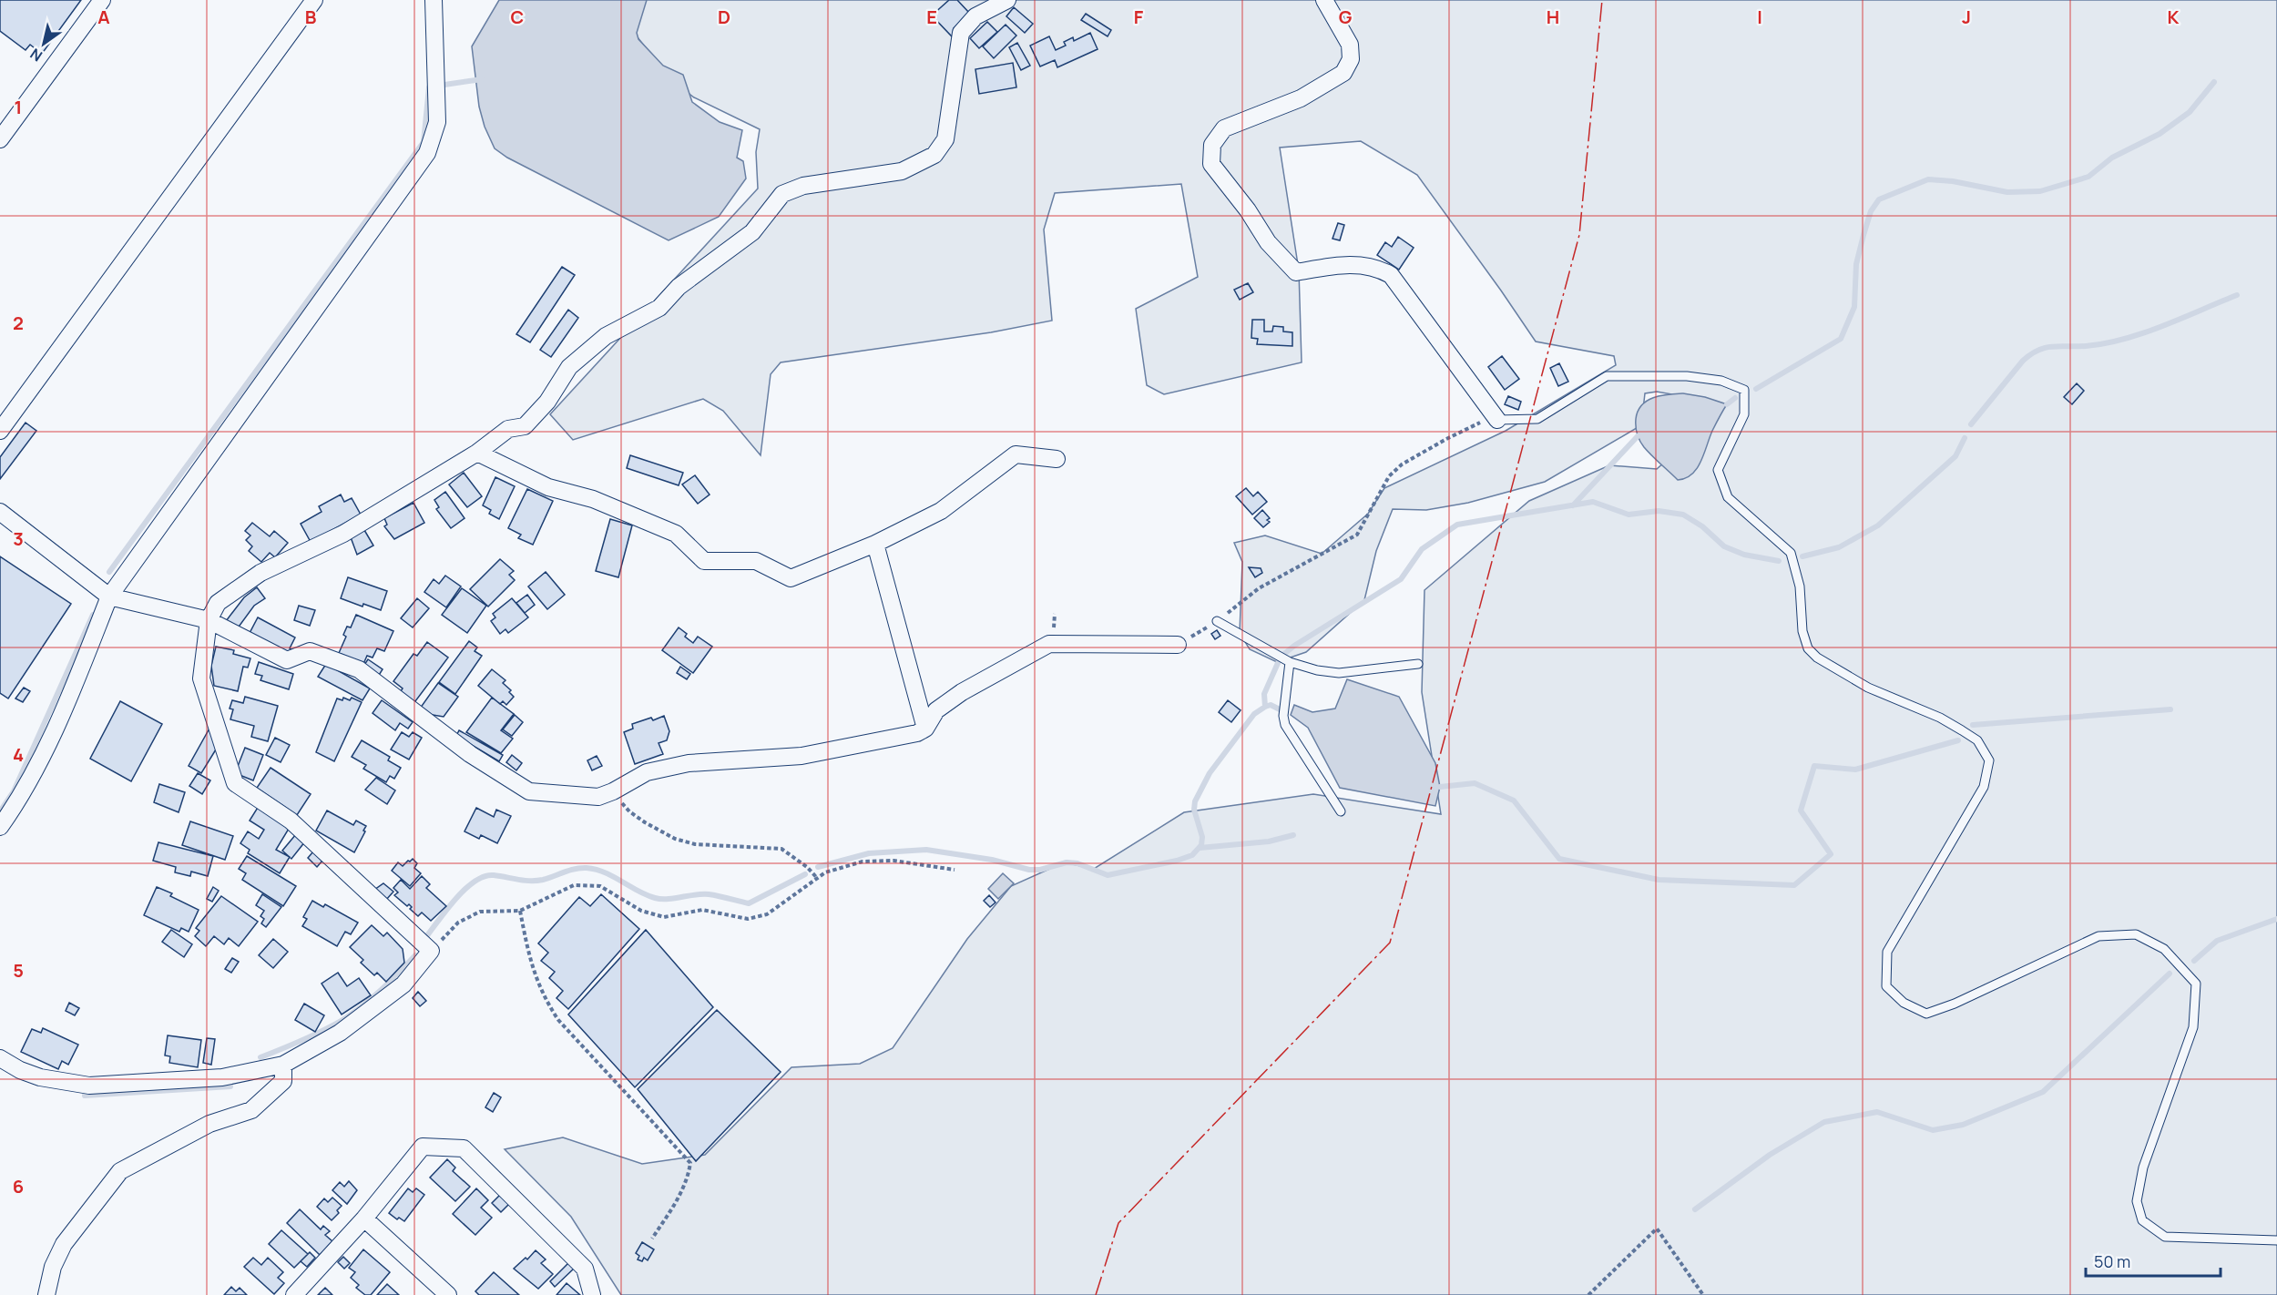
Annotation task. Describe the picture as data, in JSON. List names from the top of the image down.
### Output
{
  "scale_bar": "50 m",
  "north": "bottom left",
  "grid": {
    "columns": [
      "A",
      "B",
      "C",
      "D",
      "E",
      "F",
      "G",
      "H",
      "I",
      "J",
      "K"
    ],
    "rows": [
      "1",
      "2",
      "3",
      "4",
      "5",
      "6"
    ]
  }
}
